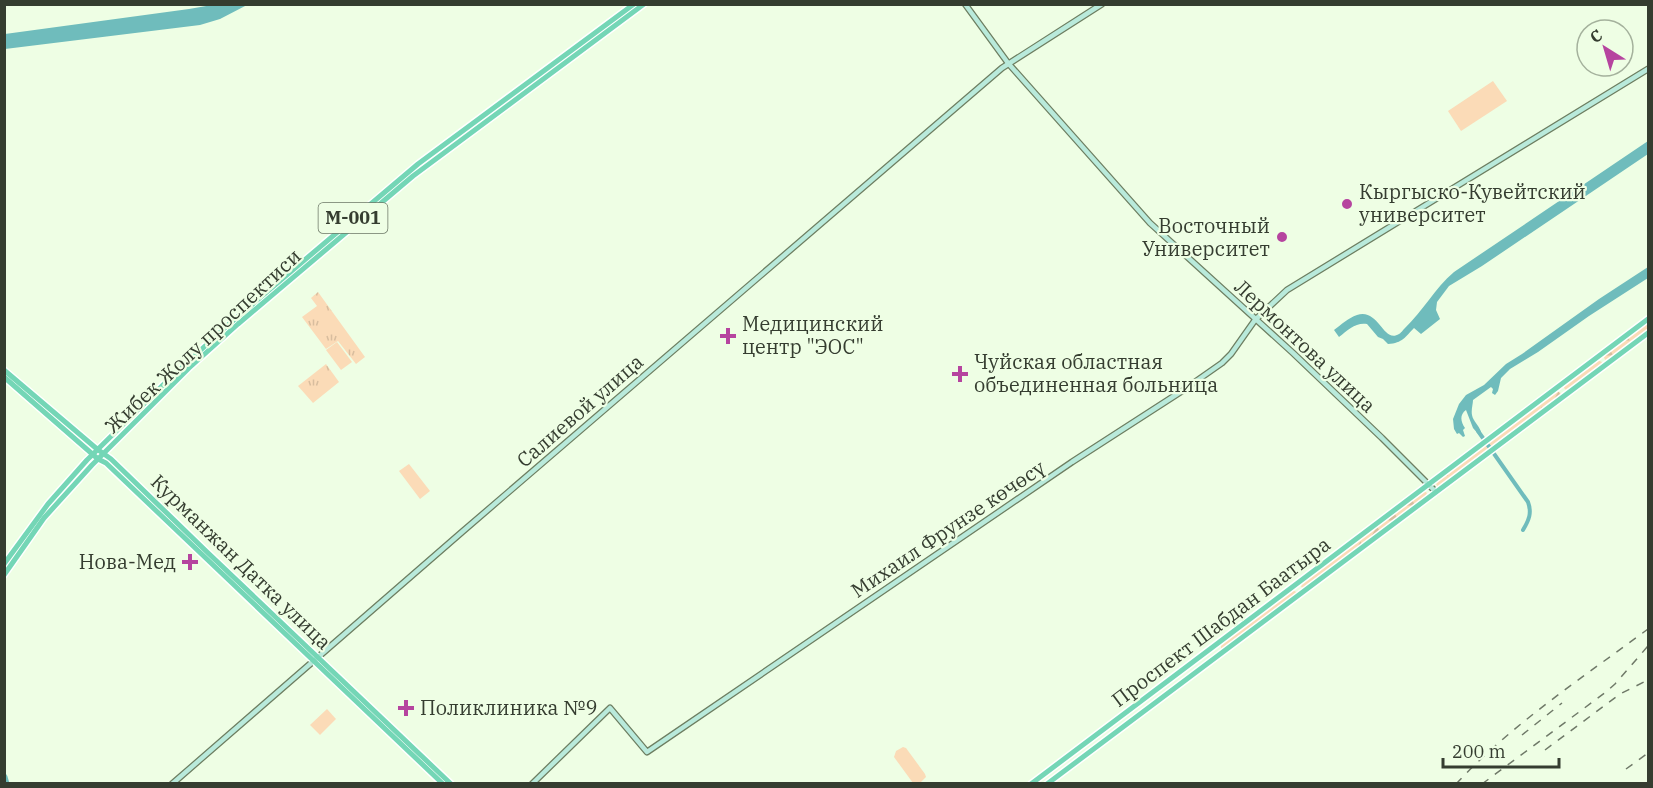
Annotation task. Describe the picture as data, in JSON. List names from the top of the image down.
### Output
{
  "streets": {
    "main road": [
      "М-001",
      "Жибек Жолу проспектиси",
      "Лермонтова улица",
      "Салиевой улица",
      "Михаил Фрунзе көчөсү",
      "Курманжан Датка улица",
      "Проспект Шабдан Баатыра"
    ]
  },
  "crossings": [
    ["М-001", "Жибек Жолу проспектиси"],
    ["М-001", "Курманжан Датка улица"],
    ["Жибек Жолу проспектиси", "Курманжан Датка улица"],
    ["Лермонтова улица", "Салиевой улица"],
    ["Лермонтова улица", "Михаил Фрунзе көчөсү"],
    ["Лермонтова улица", "Проспект Шабдан Баатыра"],
    ["Салиевой улица", "Курманжан Датка улица"]
  ],
  "places": {
    "other": ["Кыргыско-Кувейтский университет", "Восточный Университет"],
    "health": [
      "Медицинский центр \"ЭОС\"",
      "Чуйская областная объединенная больница",
      "Нова-Мед",
      "Поликлиника №9"
    ]
  },
  "scale_bar": "200 m",
  "north": "top left"
}
